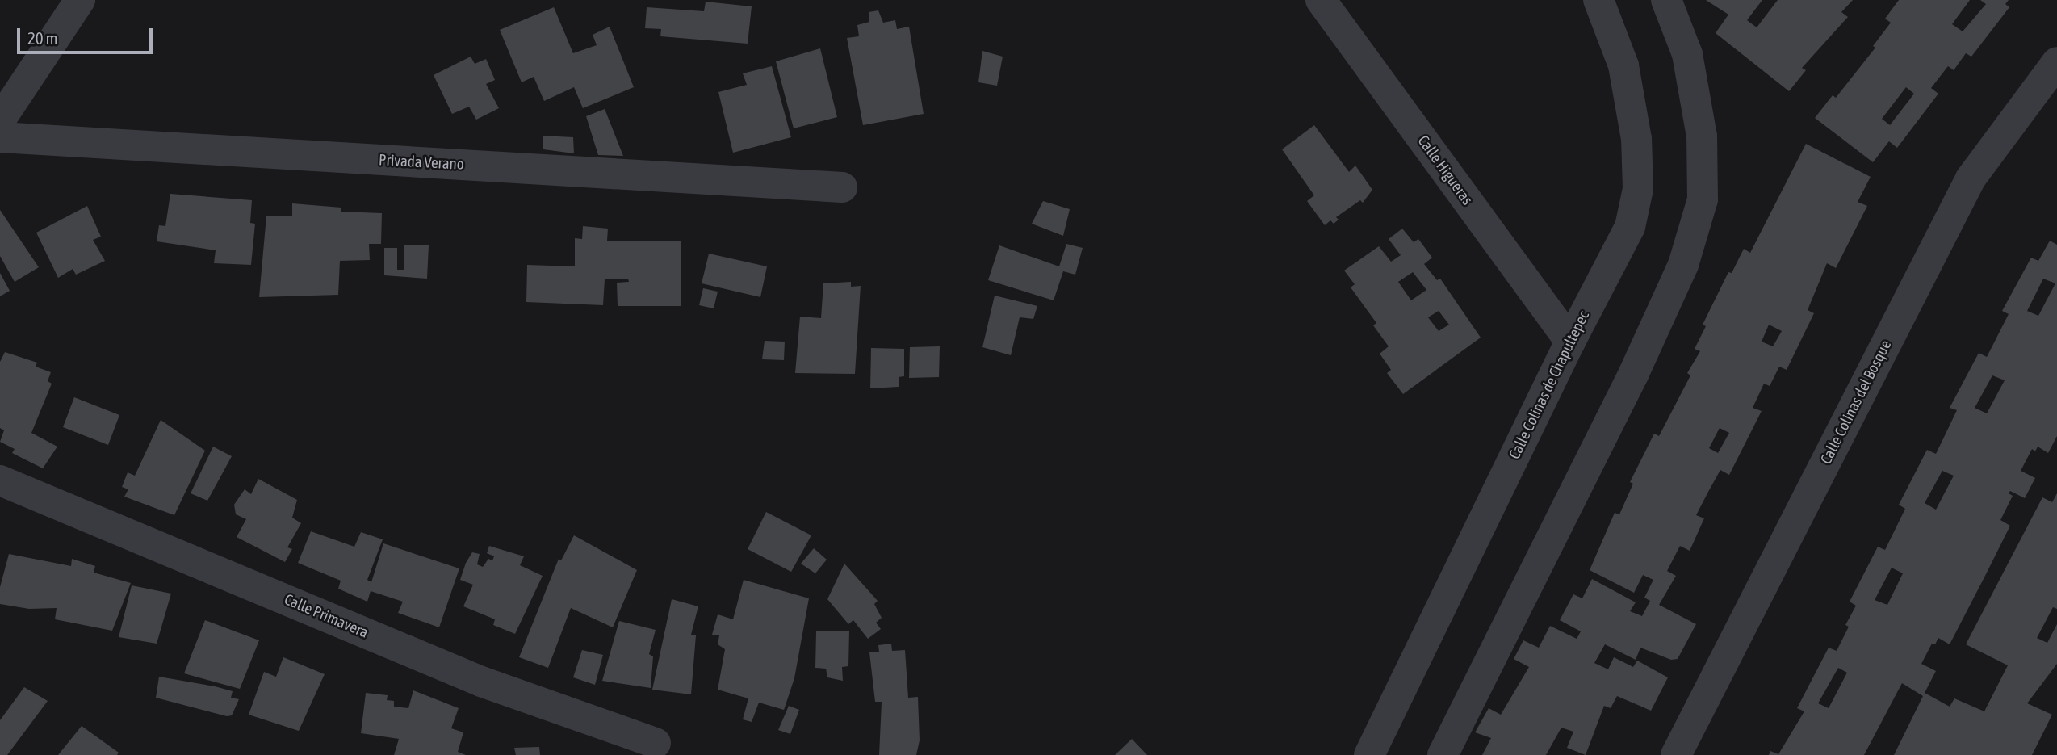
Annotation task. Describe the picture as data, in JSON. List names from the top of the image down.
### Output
{
  "streets": {
    "street": [
      "Privada Verano",
      "Calle Higueras",
      "Calle Colinas de Chapultepec",
      "Calle Colinas del Bosque",
      "Calle Primavera"
    ]
  },
  "crossings": [
    ["Calle Higueras", "Calle Colinas de Chapultepec"]
  ],
  "scale_bar": "20 m"
}
